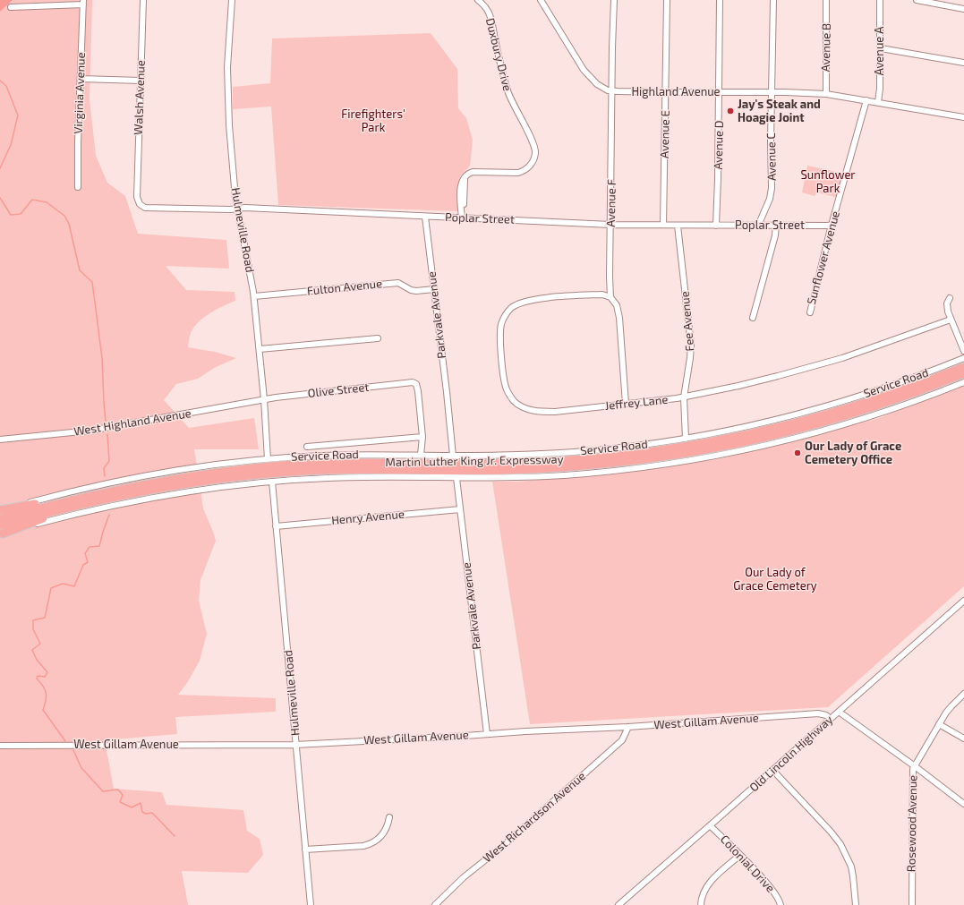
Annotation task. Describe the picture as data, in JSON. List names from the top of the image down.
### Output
{
  "streets": {
    "highway": ["Martin Luther King Jr. Expressway"],
    "street": [
      "Avenue B",
      "Avenue A",
      "Duxbury Drive",
      "Highland Avenue",
      "Virginia Avenue",
      "Walsh Avenue",
      "Avenue E",
      "Avenue D",
      "Avenue C",
      "Avenue F",
      "Poplar Street",
      "Hulmeville Road",
      "Sunflower Avenue",
      "Fulton Avenue",
      "Parkvale Avenue",
      "Fee Avenue",
      "Service Road",
      "Olive Street",
      "Jeffrey Lane",
      "West Highland Avenue",
      "Henry Avenue",
      "West Gillam Avenue",
      "Old Lincoln Highway",
      "West Richardson Avenue",
      "Rosewood Avenue",
      "Colonial Drive"
    ]
  },
  "crossings": [
    ["Avenue B", "Highland Avenue"],
    ["Avenue A", "Highland Avenue"],
    ["Duxbury Drive", "Poplar Street"],
    ["Highland Avenue", "Avenue E"],
    ["Highland Avenue", "Avenue D"],
    ["Highland Avenue", "Avenue C"],
    ["Highland Avenue", "Avenue F"],
    ["Highland Avenue", "Sunflower Avenue"],
    ["Walsh Avenue", "Poplar Street"],
    ["Avenue E", "Poplar Street"],
    ["Avenue D", "Poplar Street"],
    ["Avenue C", "Poplar Street"],
    ["Avenue F", "Poplar Street"],
    ["Avenue F", "Jeffrey Lane"],
    ["Poplar Street", "Hulmeville Road"],
    ["Poplar Street", "Sunflower Avenue"],
    ["Poplar Street", "Parkvale Avenue"],
    ["Poplar Street", "Fee Avenue"],
    ["Hulmeville Road", "Fulton Avenue"],
    ["Hulmeville Road", "Service Road"],
    ["Hulmeville Road", "Olive Street"],
    ["Hulmeville Road", "West Highland Avenue"],
    ["Hulmeville Road", "Henry Avenue"],
    ["Hulmeville Road", "West Gillam Avenue"],
    ["Fulton Avenue", "Parkvale Avenue"],
    ["Parkvale Avenue", "Service Road"],
    ["Parkvale Avenue", "Henry Avenue"],
    ["Parkvale Avenue", "West Gillam Avenue"],
    ["Fee Avenue", "Service Road"],
    ["Fee Avenue", "Jeffrey Lane"],
    ["Service Road", "Martin Luther King Jr. Expressway"],
    ["Olive Street", "West Highland Avenue"],
    ["West Gillam Avenue", "Old Lincoln Highway"],
    ["West Gillam Avenue", "West Richardson Avenue"],
    ["Old Lincoln Highway", "Colonial Drive"]
  ],
  "parks": ["Firefighters' Park", "Sunflower Park", "Our Lady of Grace Cemetery"],
  "places": ["Jay's Steak and Hoagie Joint", "Our Lady of Grace Cemetery Office"]
}
